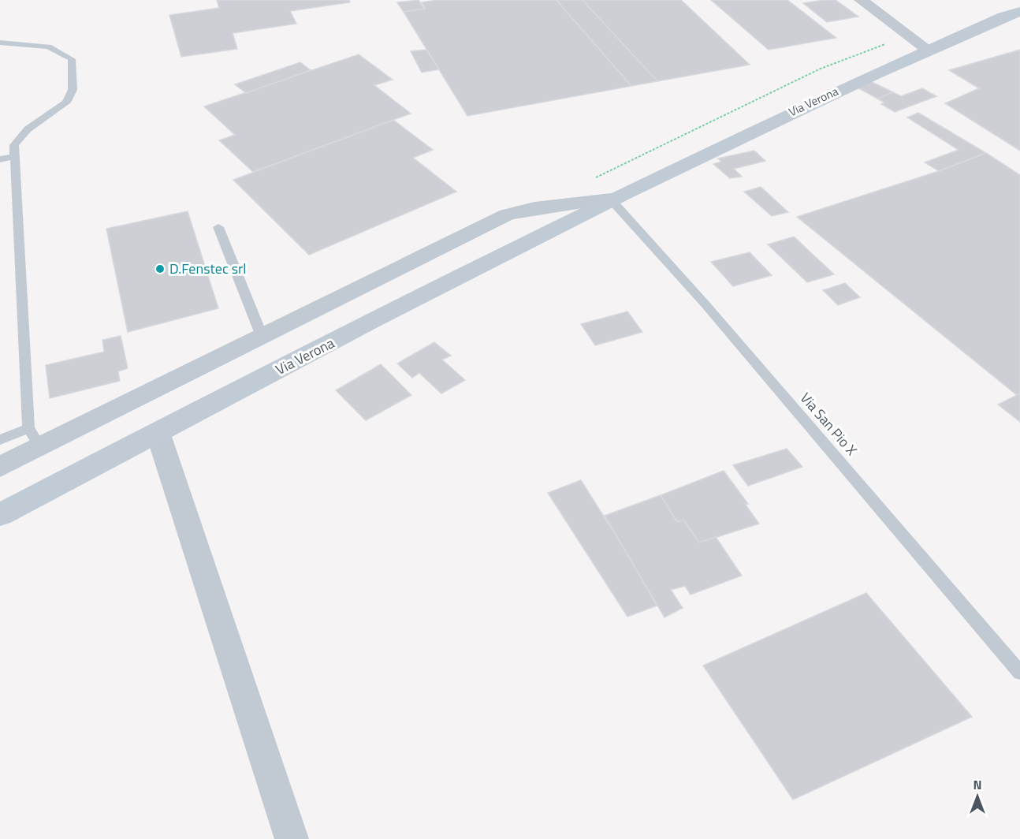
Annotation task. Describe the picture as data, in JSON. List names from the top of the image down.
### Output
{
  "streets": {
    "main road": ["Via Verona"],
    "lane": ["Via San Pio X"]
  },
  "crossings": [
    ["Via Verona", "Via San Pio X"]
  ],
  "places": ["D.Fenstec srl"],
  "north": "top"
}
